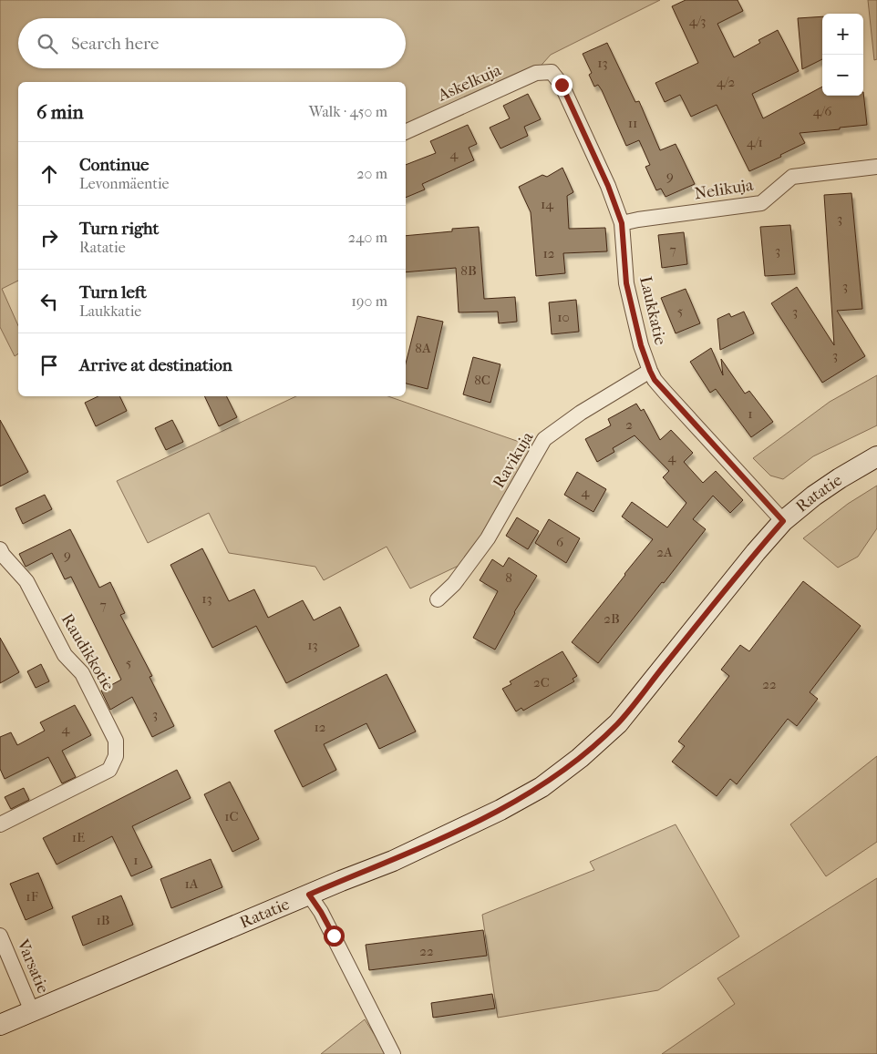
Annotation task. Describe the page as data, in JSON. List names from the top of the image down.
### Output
{
  "streets": {
    "street": [
      "Askelkuja",
      "Nelikuja",
      "Laukkatie",
      "Ravikuja",
      "Ratatie",
      "Raudikkotie",
      "Varsatie"
    ]
  },
  "crossings": [
    ["Askelkuja", "Laukkatie"],
    ["Nelikuja", "Laukkatie"],
    ["Laukkatie", "Ravikuja"],
    ["Laukkatie", "Ratatie"],
    ["Ratatie", "Varsatie"]
  ],
  "house_numbers": [
    "4/3",
    "13",
    "4/2",
    "4/6",
    "11",
    "4/1",
    "4",
    "9",
    "14",
    "3",
    "7",
    "3",
    "12",
    "8B",
    "3",
    "5",
    "3",
    "10",
    "8A",
    "3",
    "8C",
    "1",
    "2",
    "4",
    "4",
    "6",
    "2A",
    "9",
    "8",
    "13",
    "7",
    "2B",
    "13",
    "5",
    "2C",
    "22",
    "3",
    "12",
    "4",
    "1C",
    "1E",
    "1",
    "1A",
    "1F",
    "1B",
    "22"
  ],
  "page": {
    "map_buttons": ["+", "−"],
    "search": "Search here",
    "heading": ["6 min", "Walk · 450 m"],
    "list": [
      ["Continue", "Levonmäentie", "20 m"],
      ["Turn right", "Ratatie", "240 m"],
      ["Turn left", "Laukkatie", "190 m"],
      "Arrive at destination"
    ]
  }
}
